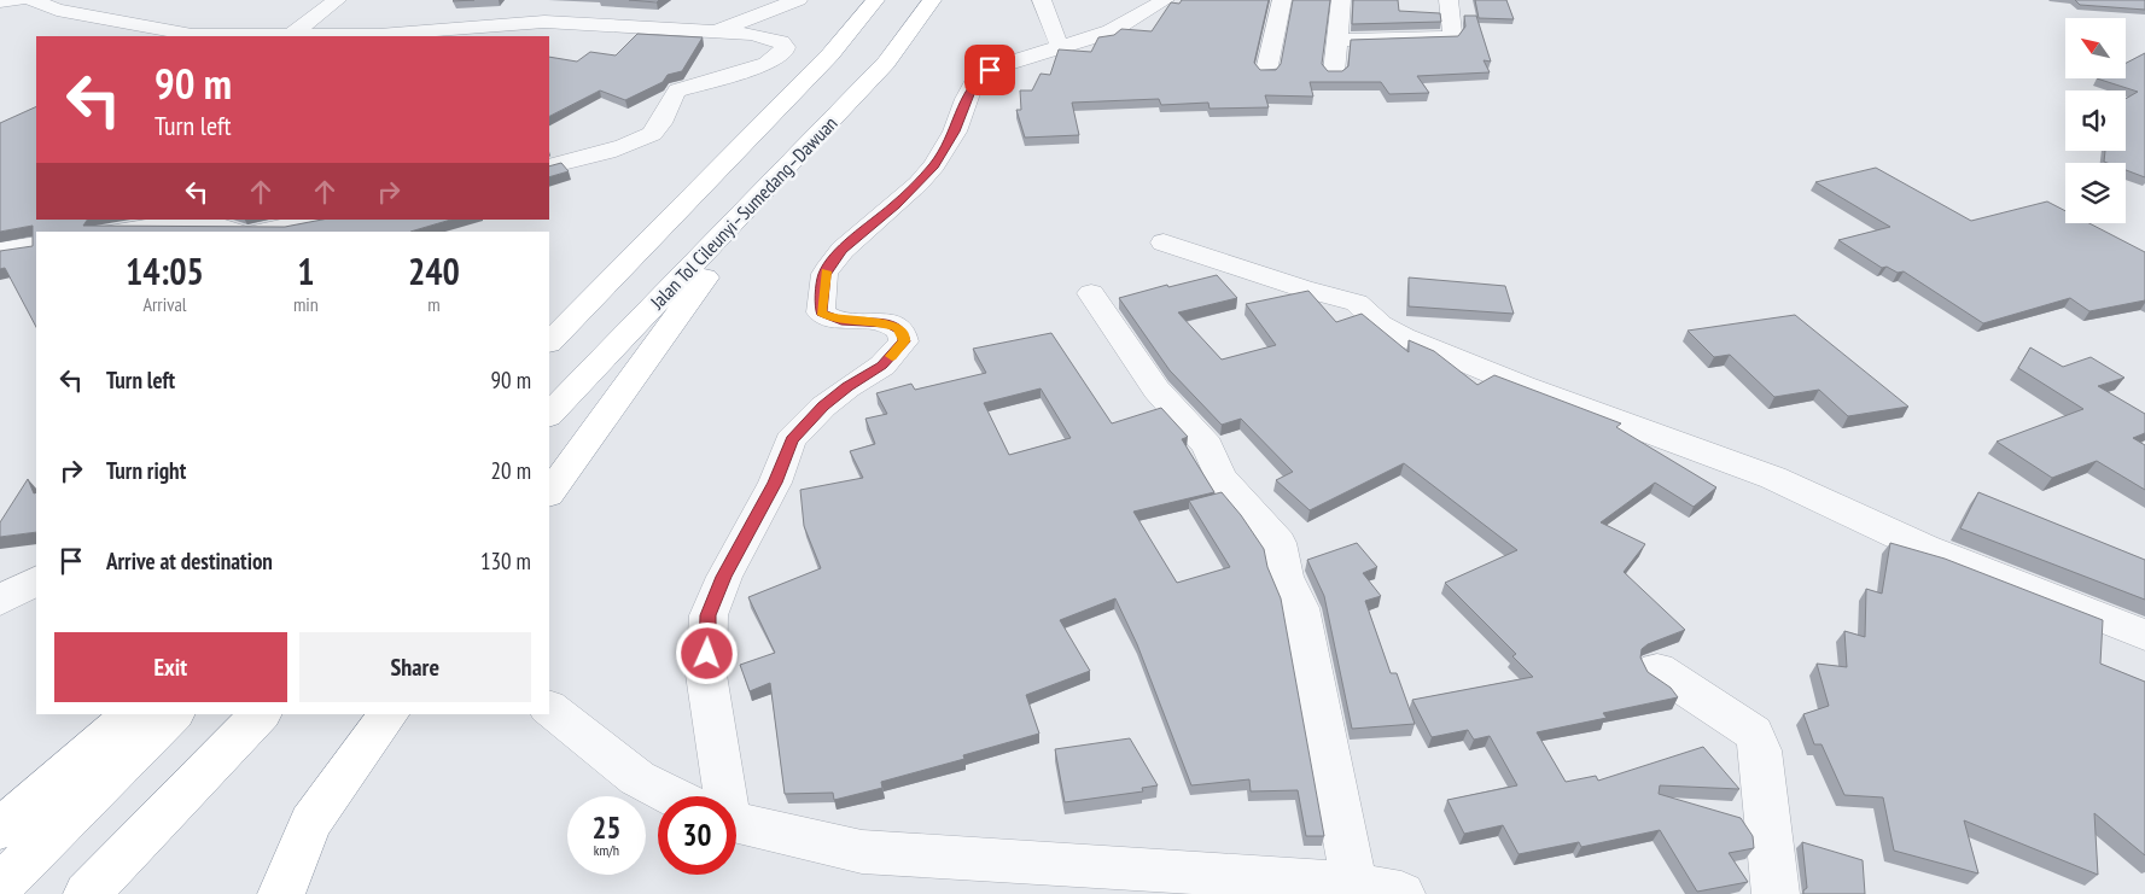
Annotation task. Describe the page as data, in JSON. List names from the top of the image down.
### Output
{
  "streets": {
    "highway": ["Jalan Tol Cileunyi–Sumedang–Dawuan"]
  },
  "north": "top left",
  "page": {
    "turn": ["90 m", "Turn left"],
    "eta": [
      "14:05",
      "Arrival",
      "1",
      "min",
      "240",
      "m"
    ],
    "list": [
      {
        "name": "Turn left",
        "value": "90 m"
      },
      {
        "name": "Turn right",
        "value": "20 m"
      },
      {
        "name": "Arrive at destination",
        "value": "130 m"
      }
    ],
    "buttons": ["Exit", "Share"],
    "speed": "25 km/h",
    "limit": "30"
  }
}
